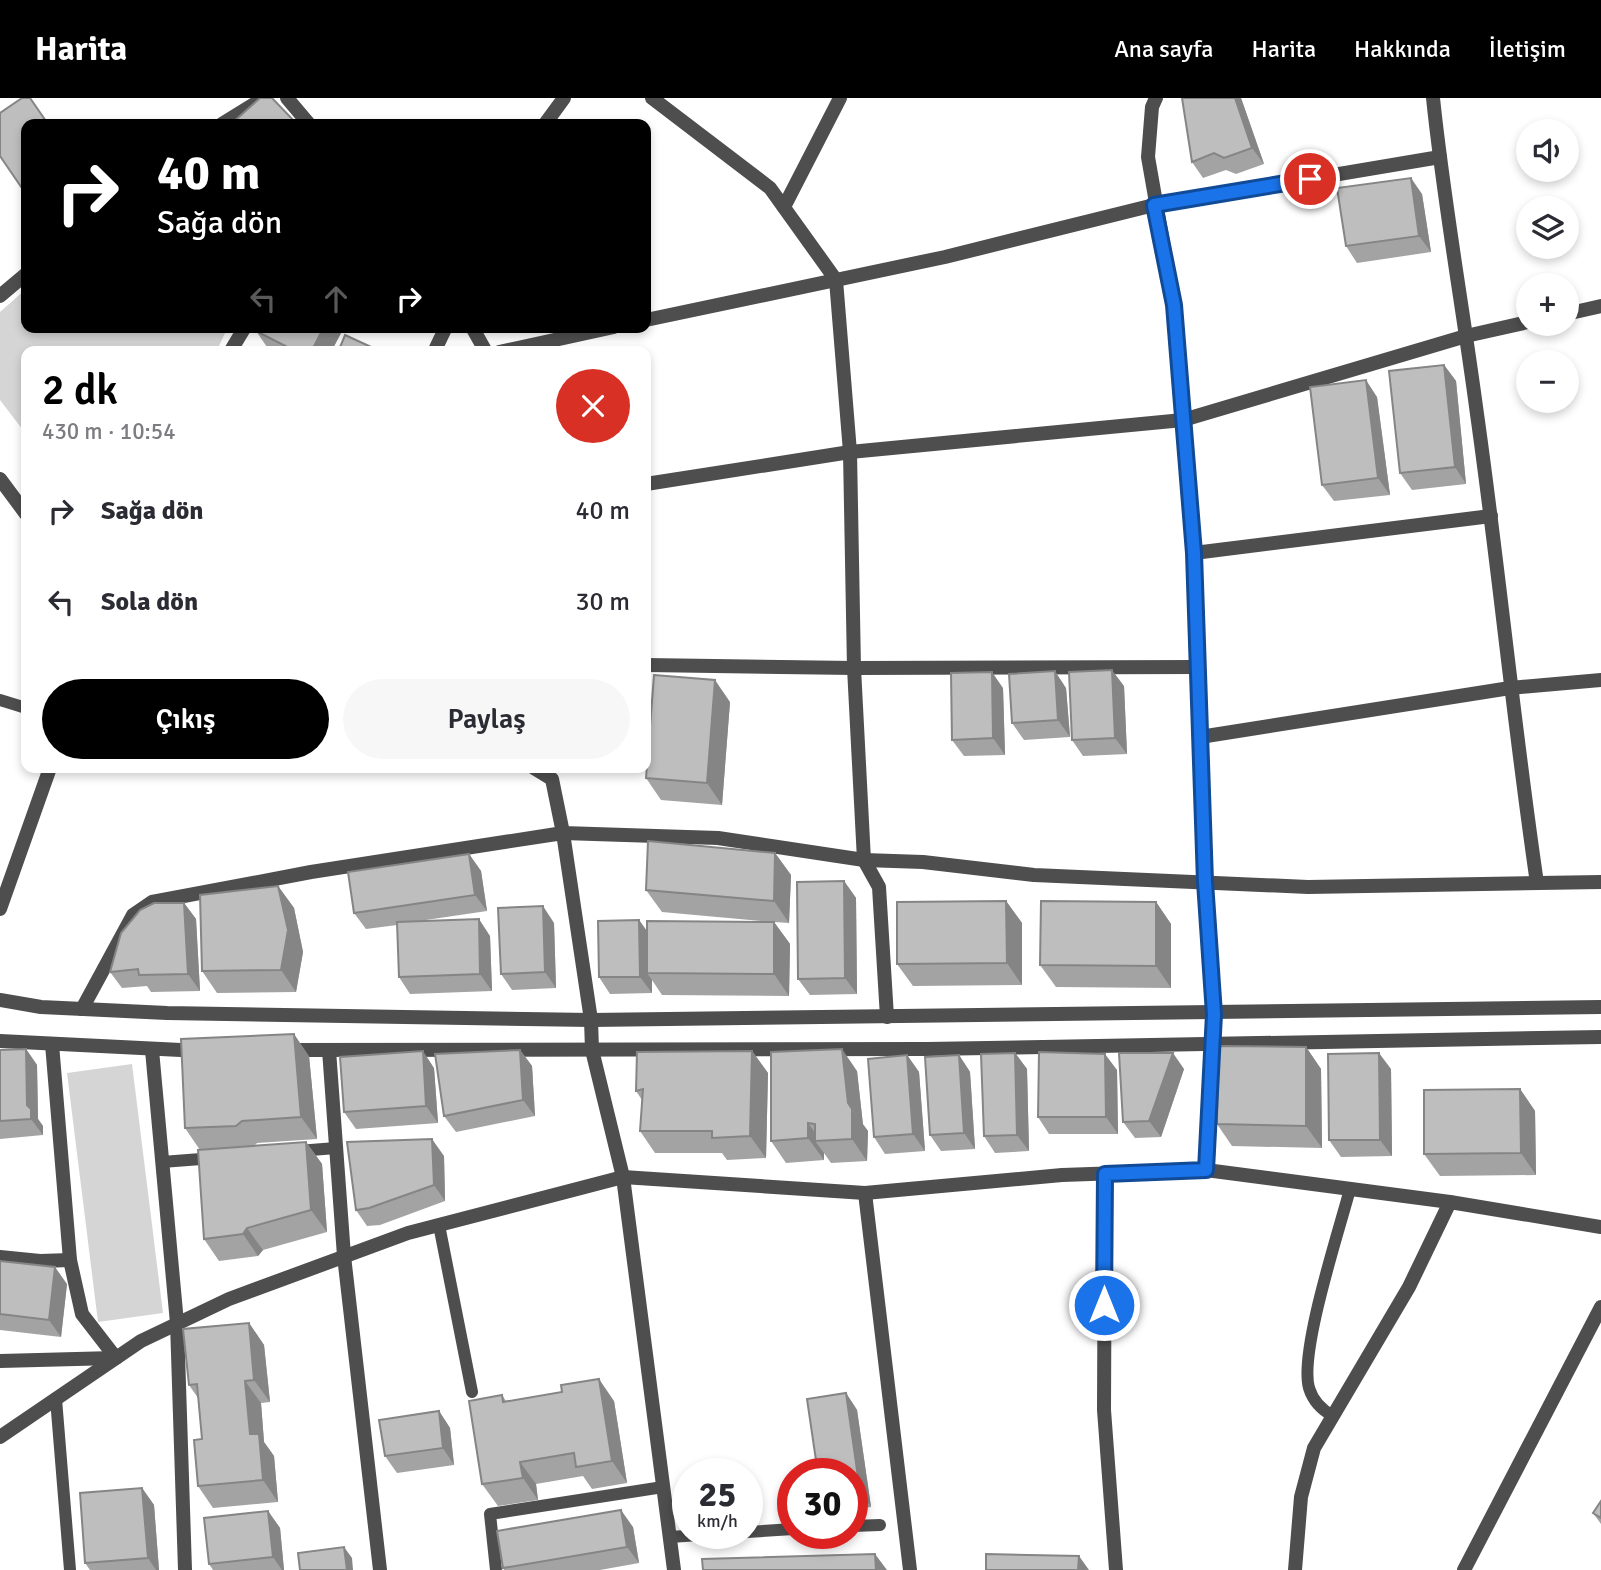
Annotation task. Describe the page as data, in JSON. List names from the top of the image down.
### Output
{
  "page": {
    "header": "Harita",
    "nav": [
      "Ana sayfa",
      "Harita",
      "Hakkında",
      "İletişim"
    ],
    "map_buttons": ["+", "−"],
    "turn": ["40 m", "Sağa dön"],
    "heading": ["2 dk", "430 m · 10:54"],
    "list": [
      {
        "name": "Sağa dön",
        "value": "40 m"
      },
      {
        "name": "Sola dön",
        "value": "30 m"
      }
    ],
    "buttons": ["Çıkış", "Paylaş"],
    "speed": "25 km/h",
    "limit": "30"
  }
}
